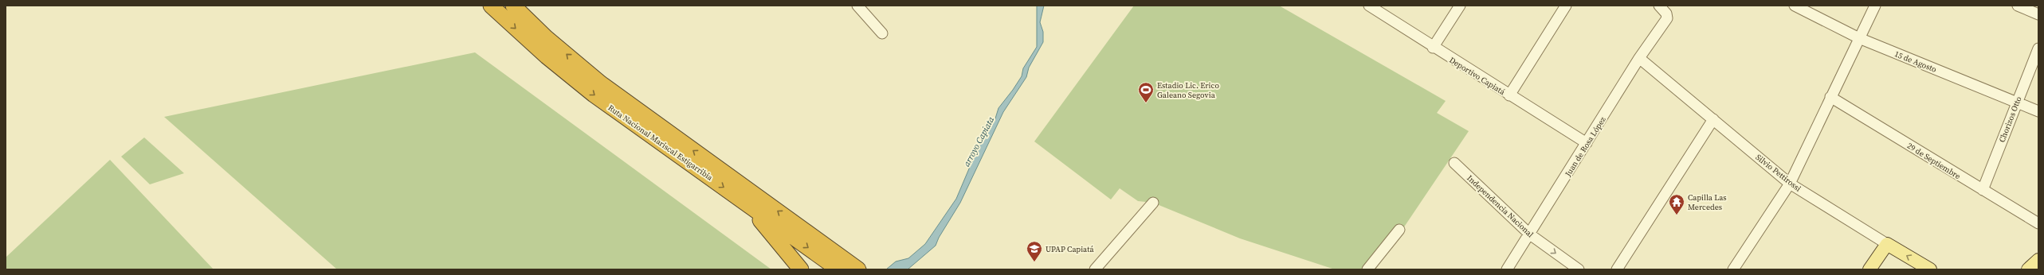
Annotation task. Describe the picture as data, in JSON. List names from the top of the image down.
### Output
{
  "streets": {
    "highway": ["Ruta Nacional Mariscal Estigarribia"],
    "main road": ["Silvio Pettirossi"],
    "street": [
      "15 de Agosto",
      "Deportivo Capiatá",
      "Chorizos Otto",
      "Juan de Rosa López",
      "29 de Septiembre",
      "Independencia Nacional"
    ]
  },
  "crossings": [
    ["15 de Agosto", "Chorizos Otto"],
    ["Deportivo Capiatá", "Juan de Rosa López"],
    ["Chorizos Otto", "29 de Septiembre"],
    ["Juan de Rosa López", "Silvio Pettirossi"],
    ["Juan de Rosa López", "Independencia Nacional"]
  ],
  "one_way": ["Independencia Nacional"],
  "water": ["arroyo Capiata"],
  "places": {
    "sports": ["Estadio Lic. Erico Galeano Segovia"],
    "temple": ["Capilla Las Mercedes"],
    "school or university": ["UPAP Capiatá"]
  }
}
